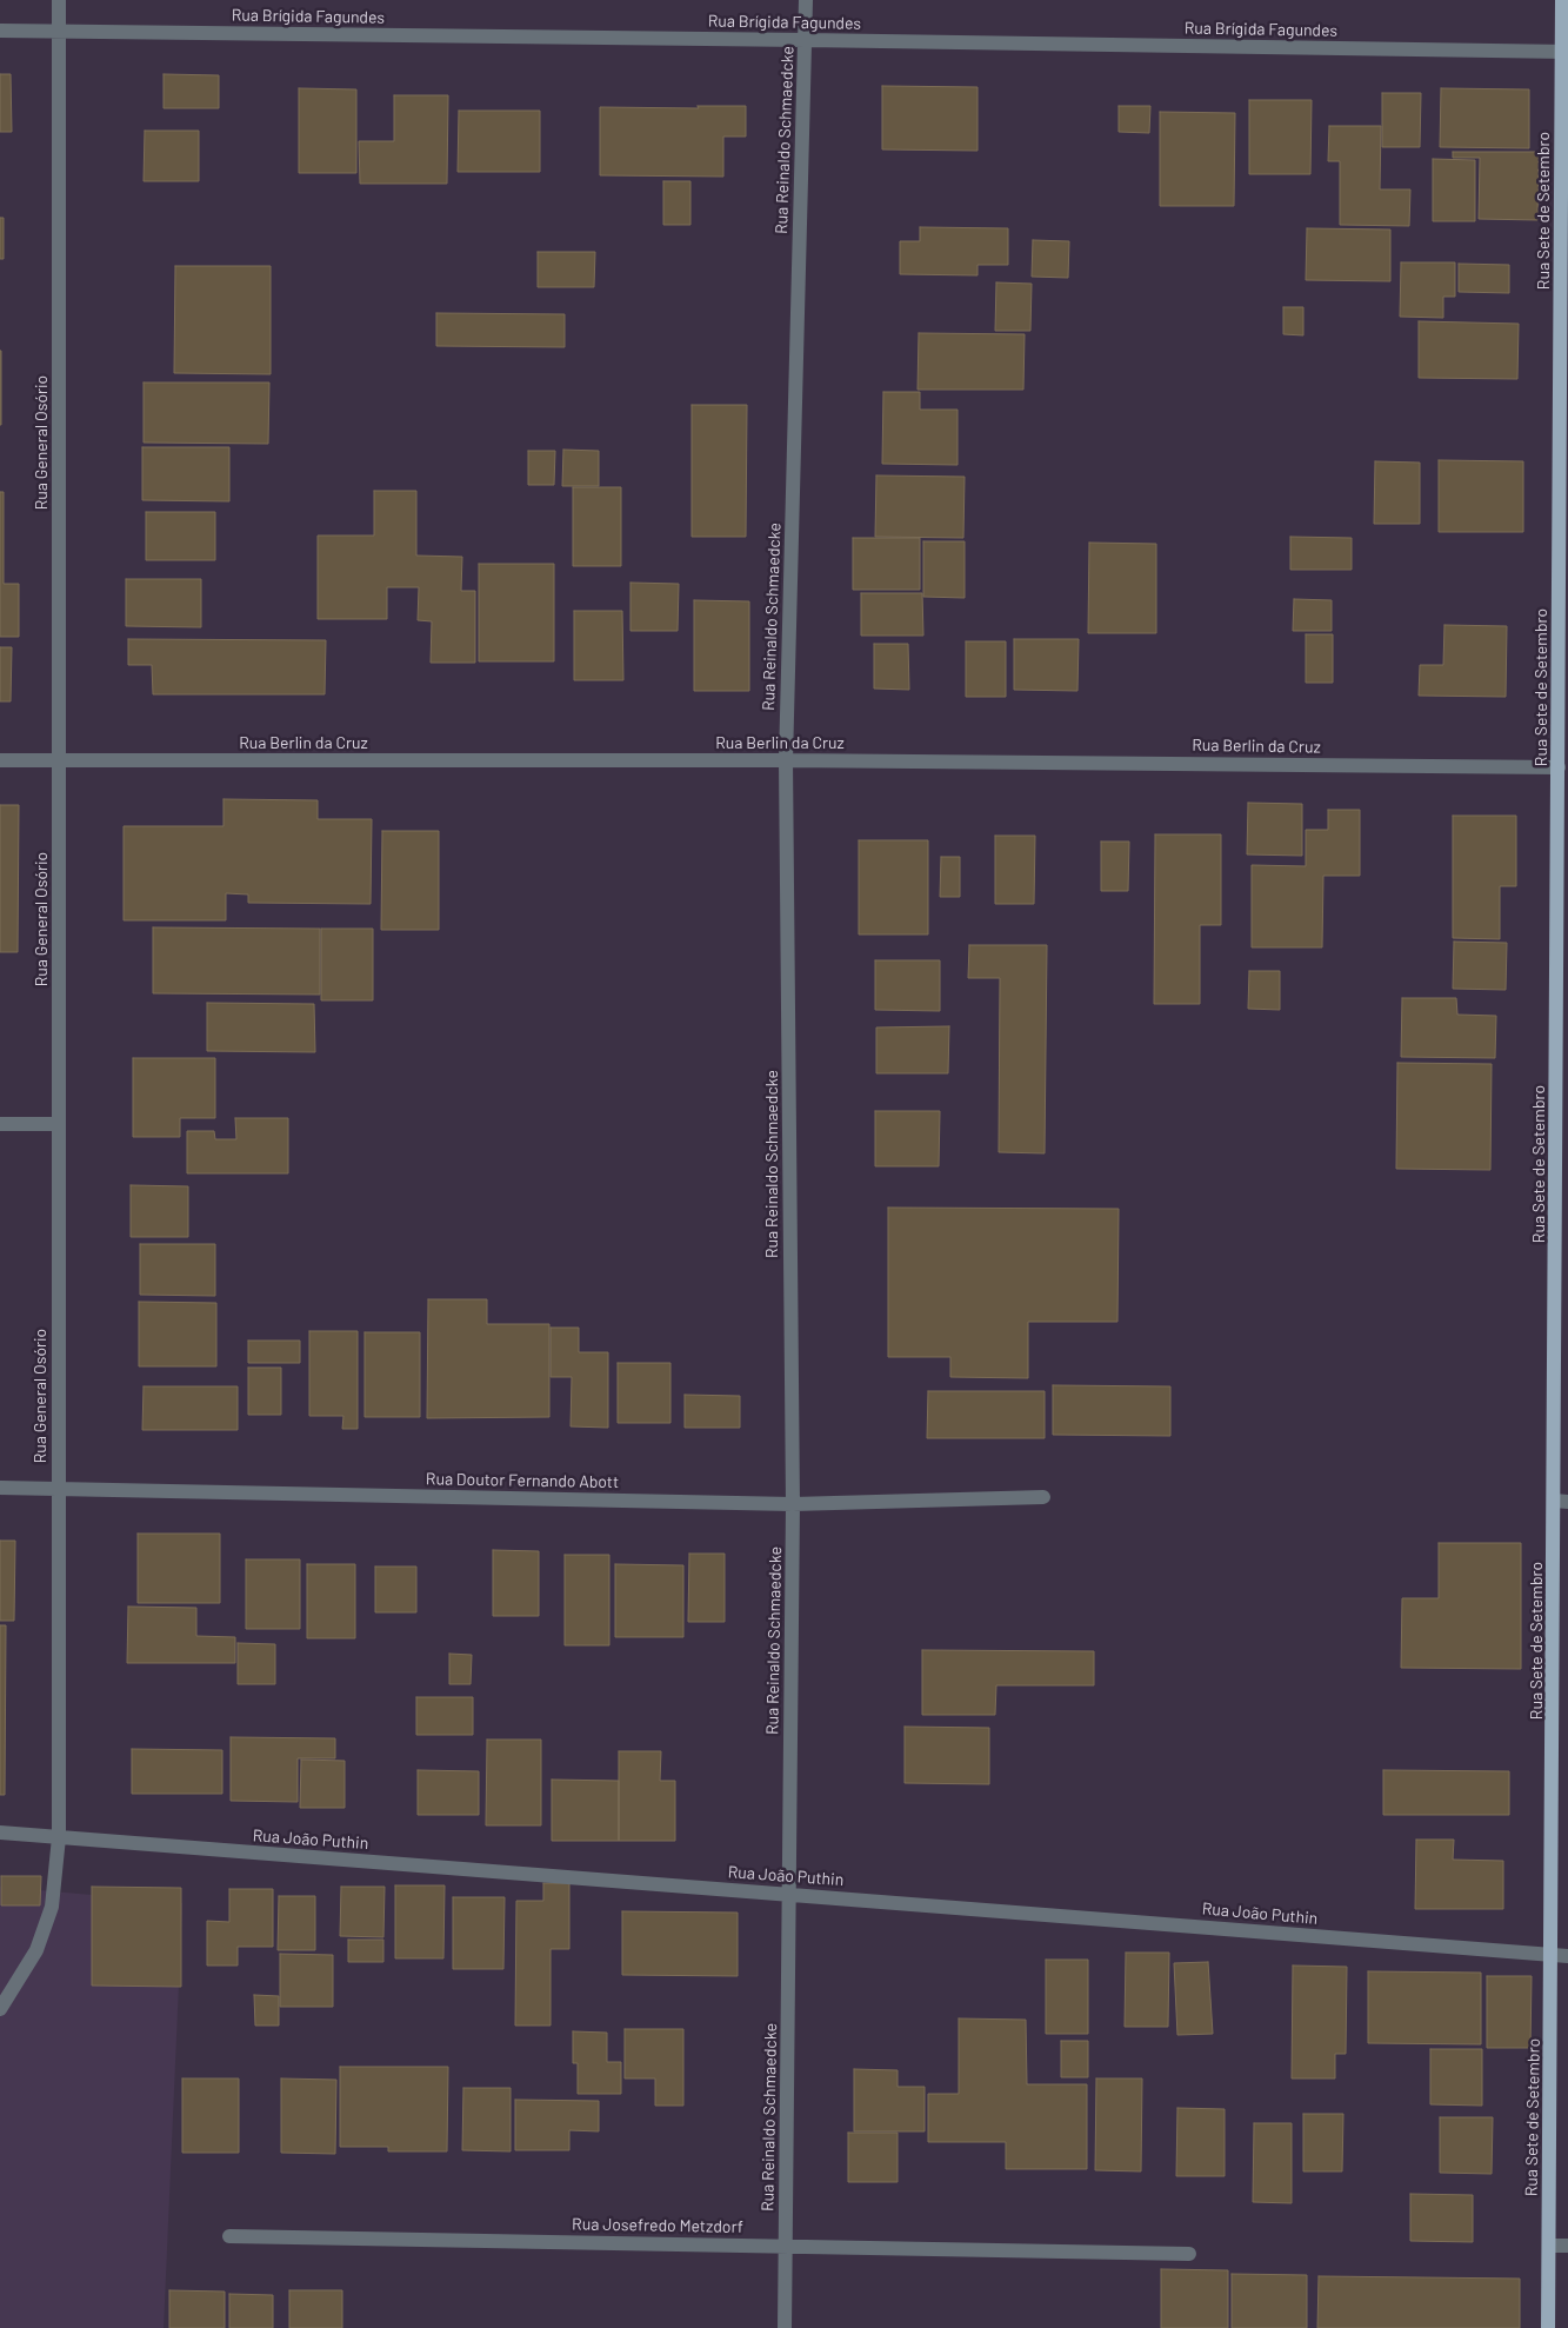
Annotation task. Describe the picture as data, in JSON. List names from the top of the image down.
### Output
{
  "streets": {
    "main road": ["Rua Sete de Setembro"],
    "street": [
      "Rua Brígida Fagundes",
      "Rua Reinaldo Schmaedcke",
      "Rua General Osório",
      "Rua Berlin da Cruz",
      "Rua Doutor Fernando Abott",
      "Rua João Puthin",
      "Rua Josefredo Metzdorf"
    ]
  },
  "crossings": [
    ["Rua Brígida Fagundes", "Rua Reinaldo Schmaedcke"],
    ["Rua Brígida Fagundes", "Rua Sete de Setembro"],
    ["Rua Brígida Fagundes", "Rua General Osório"],
    ["Rua Reinaldo Schmaedcke", "Rua Berlin da Cruz"],
    ["Rua Reinaldo Schmaedcke", "Rua Doutor Fernando Abott"],
    ["Rua Reinaldo Schmaedcke", "Rua João Puthin"],
    ["Rua Reinaldo Schmaedcke", "Rua Josefredo Metzdorf"],
    ["Rua Sete de Setembro", "Rua Berlin da Cruz"],
    ["Rua Sete de Setembro", "Rua João Puthin"],
    ["Rua General Osório", "Rua Berlin da Cruz"],
    ["Rua General Osório", "Rua Doutor Fernando Abott"],
    ["Rua General Osório", "Rua João Puthin"]
  ]
}
